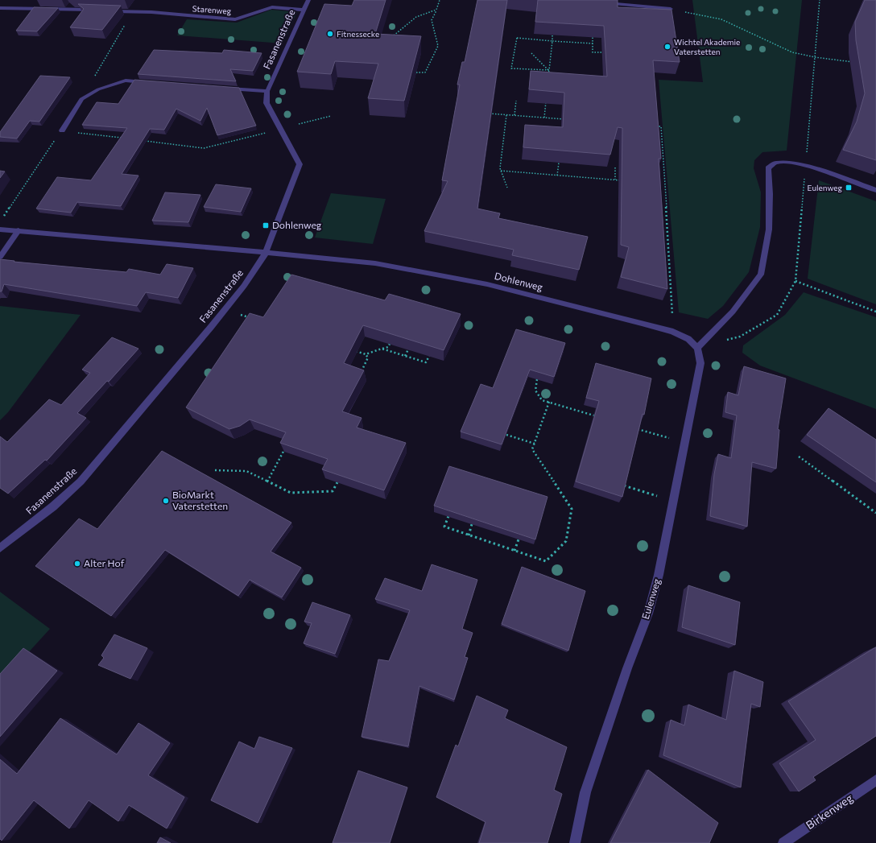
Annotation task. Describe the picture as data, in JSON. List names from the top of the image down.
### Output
{
  "streets": {
    "street": [
      "Starenweg",
      "Fasanenstraße",
      "Dohlenweg",
      "Eulenweg",
      "Birkenweg"
    ]
  },
  "crossings": [
    ["Starenweg", "Fasanenstraße"],
    ["Fasanenstraße", "Dohlenweg"],
    ["Dohlenweg", "Eulenweg"]
  ],
  "places": {
    "other": [
      "Fitnessecke",
      "Wichtel Akademie Vaterstetten",
      "BioMarkt Vaterstetten",
      "Alter Hof"
    ],
    "transit": ["Eulenweg", "Dohlenweg"]
  }
}
